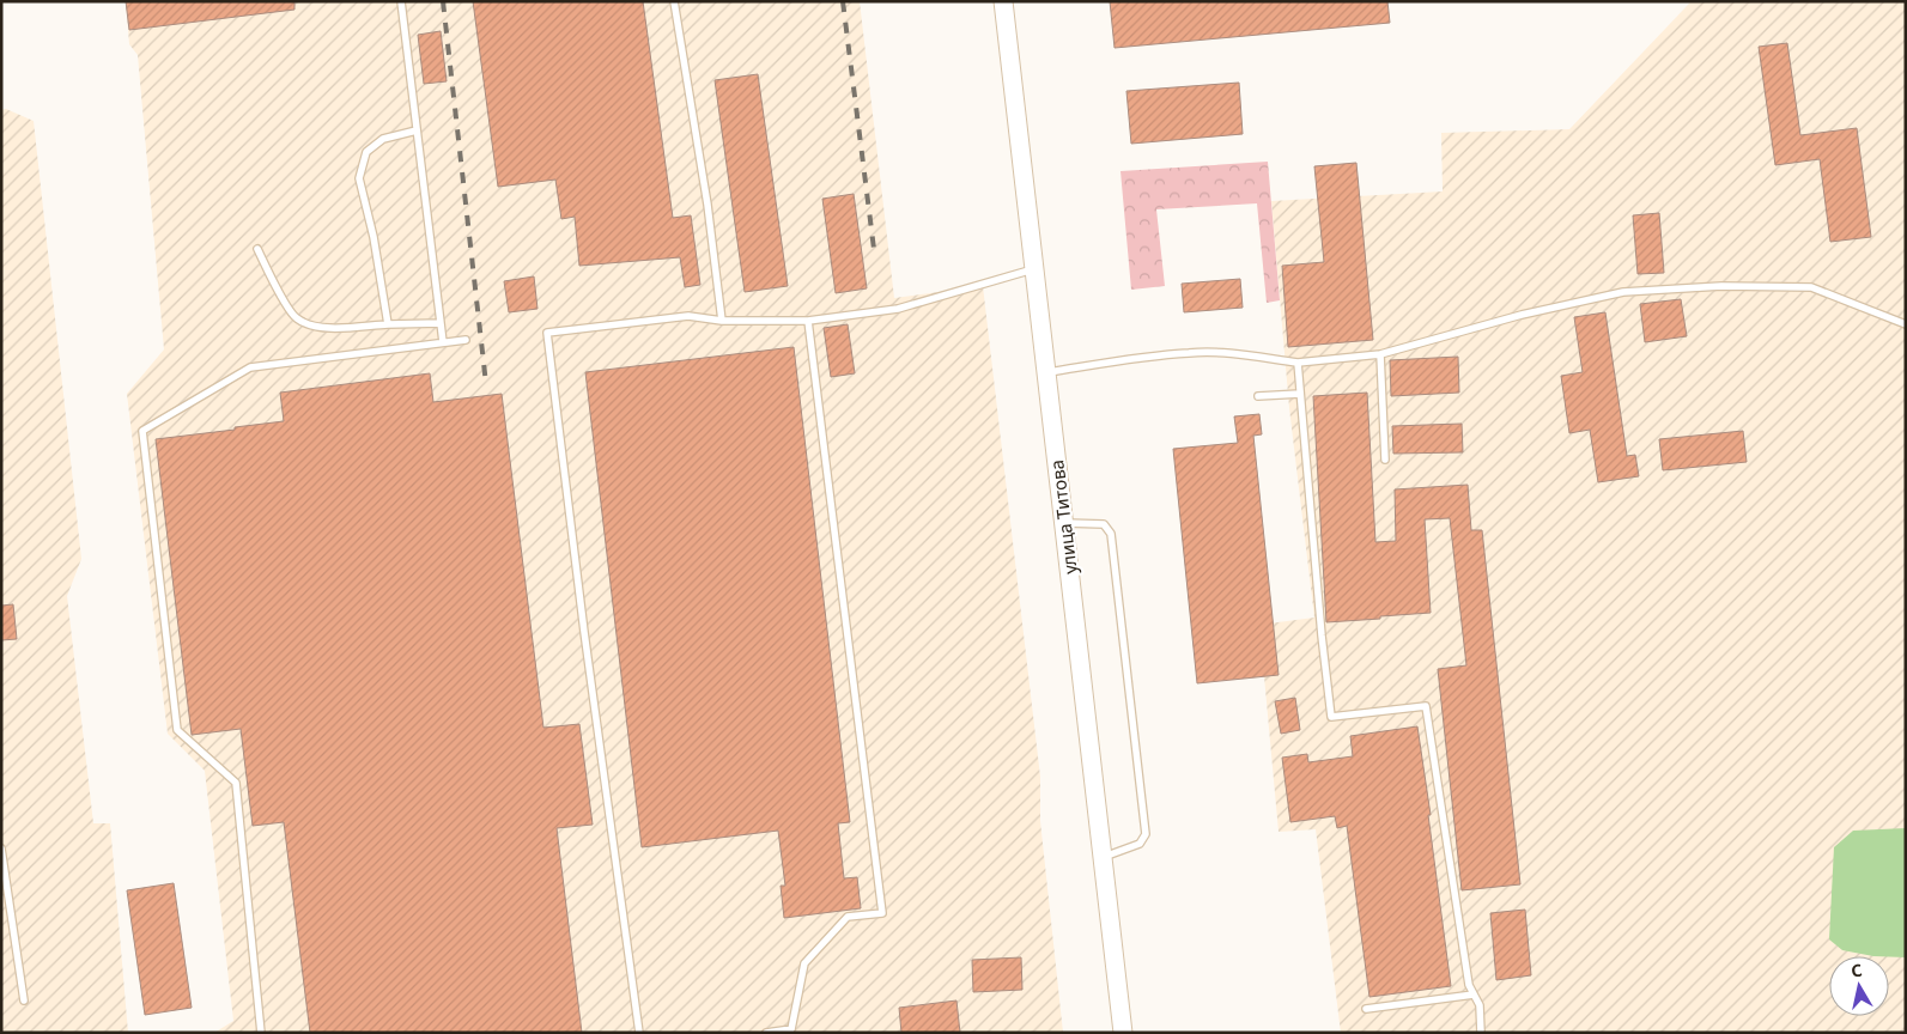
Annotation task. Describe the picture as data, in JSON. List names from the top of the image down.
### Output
{
  "streets": {
    "main road": ["улица Титова"]
  },
  "north": "top"
}
